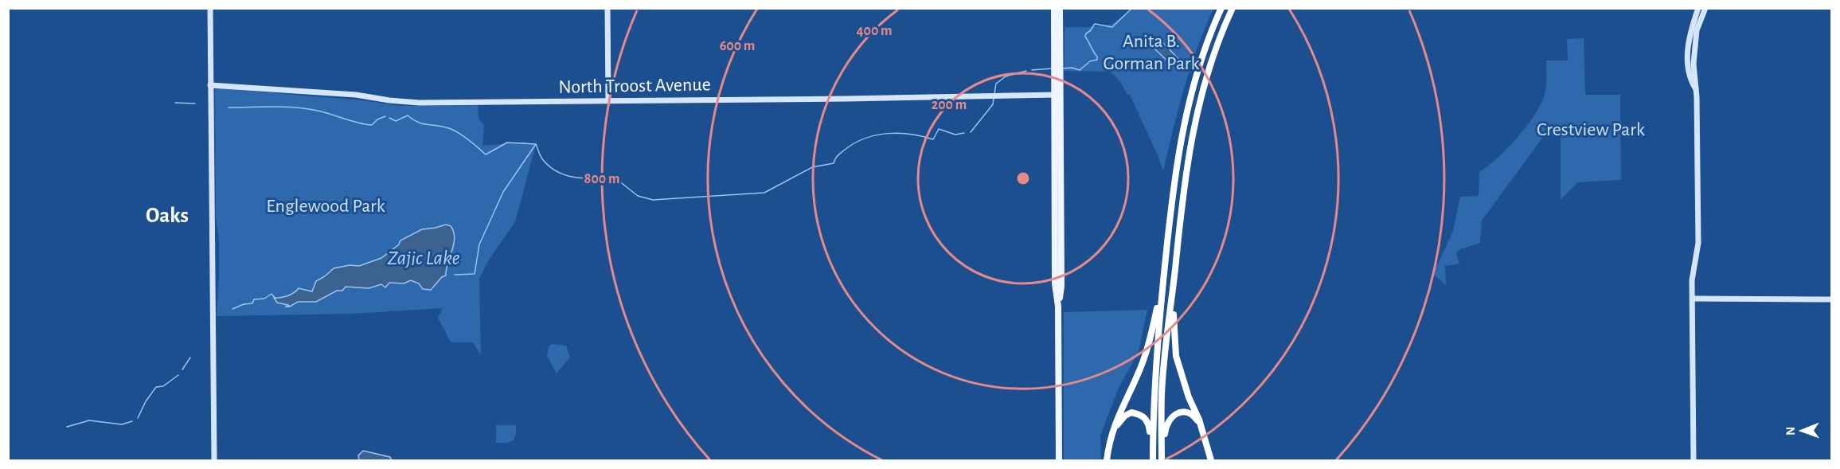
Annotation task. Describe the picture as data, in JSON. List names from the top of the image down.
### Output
{
  "streets": {
    "street": ["North Troost Avenue"]
  },
  "districts": ["Oaks"],
  "water": ["Zajic Lake"],
  "parks": ["Anita B. Gorman Park", "Crestview Park", "Englewood Park"],
  "north": "left",
  "rings": [
    "400 m",
    "600 m",
    "200 m",
    "800 m"
  ]
}
